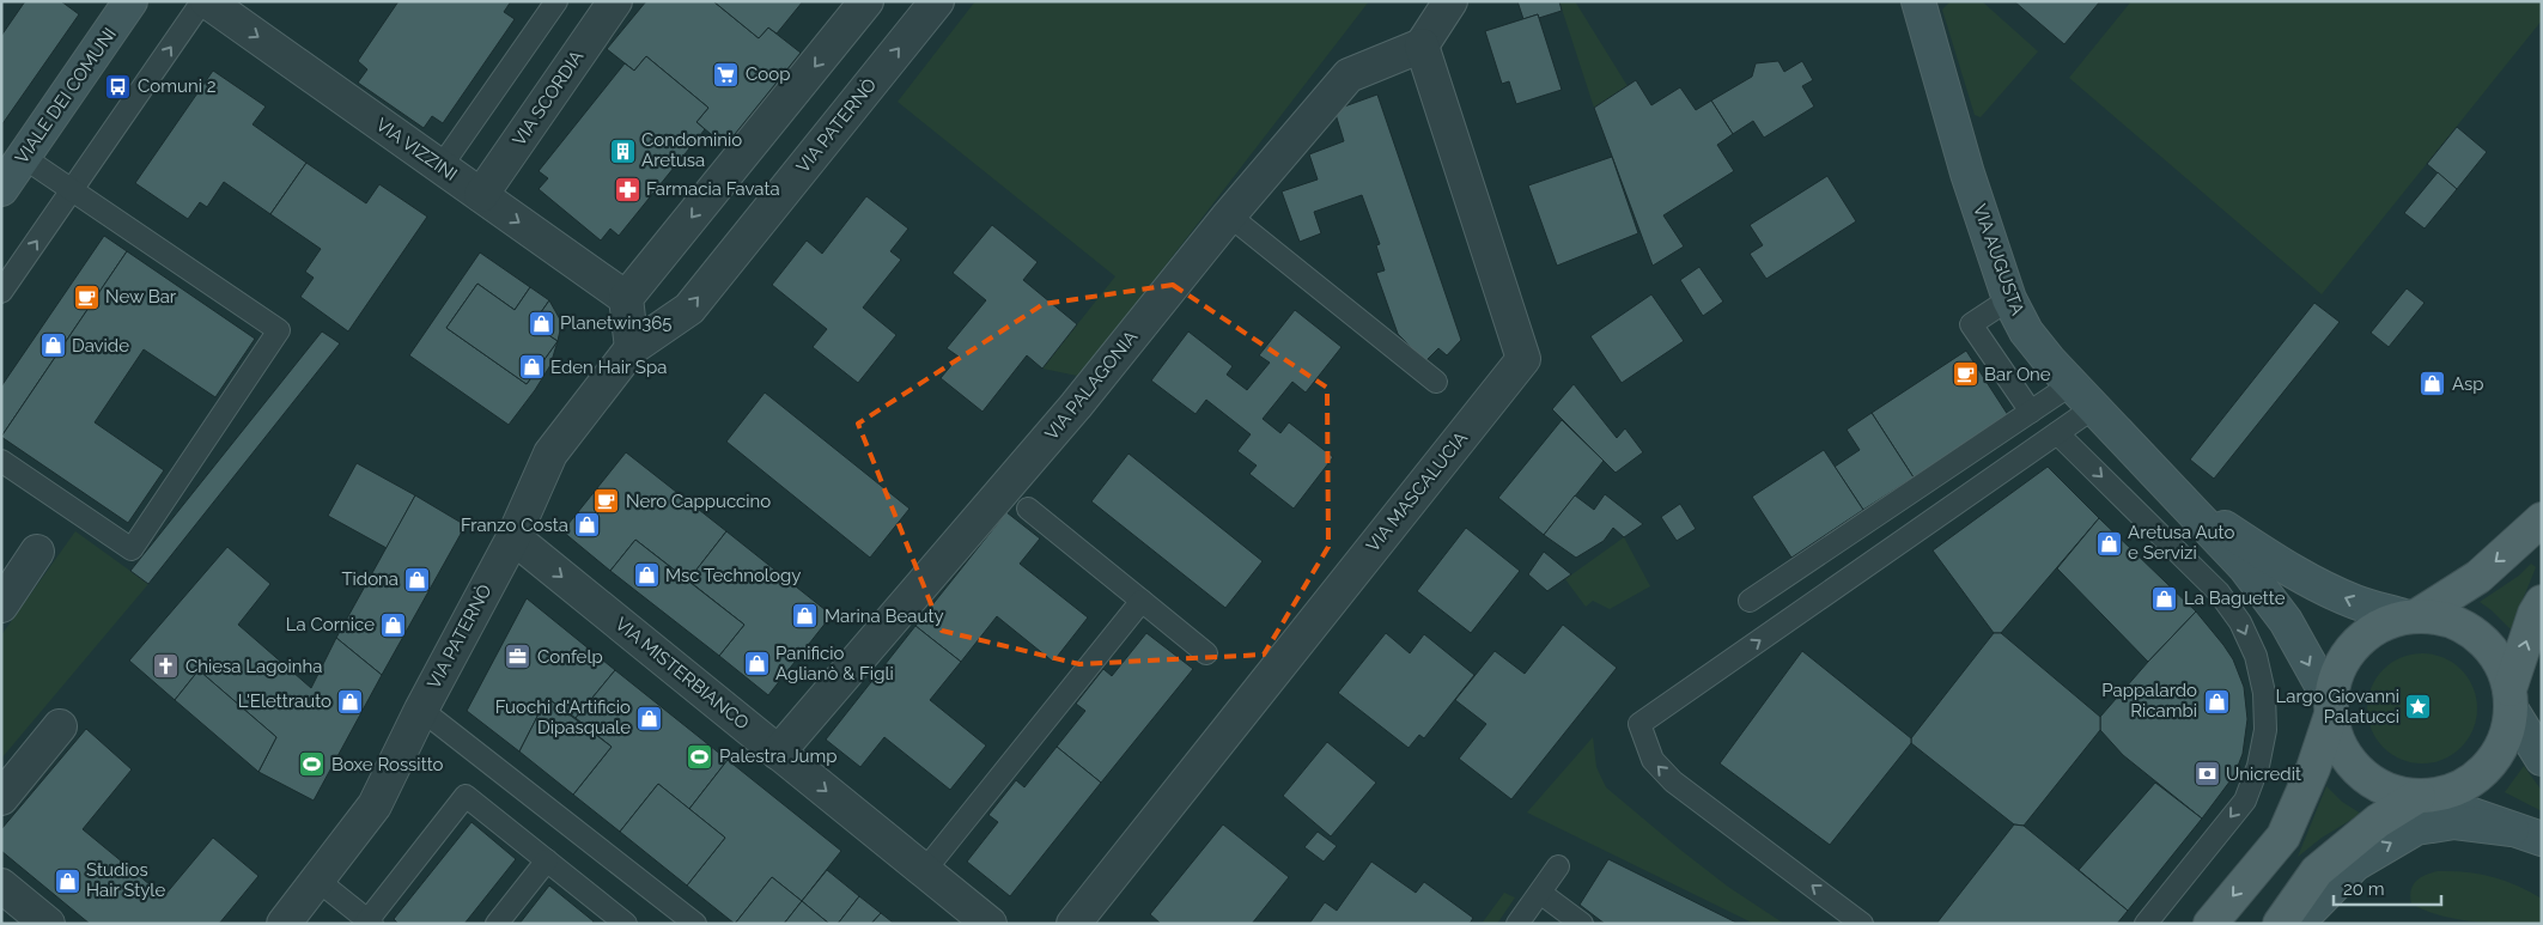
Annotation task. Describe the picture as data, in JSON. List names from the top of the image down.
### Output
{
  "streets": {
    "main road": ["VIALE DEI COMUNI", "VIA AUGUSTA"],
    "street": [
      "VIA SCORDIA",
      "VIA PATERNÒ",
      "VIA VIZZINI",
      "VIA PALAGONIA",
      "VIA MASCALUCIA",
      "VIA MISTERBIANCO"
    ]
  },
  "crossings": [
    ["VIA SCORDIA", "VIA VIZZINI"],
    ["VIA PATERNÒ", "VIA MISTERBIANCO"],
    ["VIA PALAGONIA", "VIA MASCALUCIA"],
    ["VIA PALAGONIA", "VIA MISTERBIANCO"]
  ],
  "one_way": ["VIA VIZZINI", "VIA MISTERBIANCO"],
  "places": {
    "supermarket": ["Coop"],
    "bus stop": ["Comuni 2"],
    "building": ["Condominio Aretusa"],
    "pharmacy": ["Farmacia Favata"],
    "cafe": ["New Bar", "Bar One", "Nero Cappuccino"],
    "shop": [
      "Planetwin365",
      "Davide",
      "Eden Hair Spa",
      "Asp",
      "Franzo Costa",
      "Aretusa Auto e Servizi",
      "Msc Technology",
      "Tidona",
      "La Baguette",
      "Marina Beauty",
      "La Cornice",
      "Panificio Aglianò & Figli",
      "L'Elettrauto",
      "Pappalardo Ricambi",
      "Fuochi d'Artificio Dipasquale",
      "Studios Hair Style"
    ],
    "office": ["Confelp"],
    "church": ["Chiesa Lagoinha"],
    "place": ["Largo Giovanni Palatucci"],
    "sports": ["Palestra Jump", "Boxe Rossitto"],
    "bank": ["Unicredit"]
  },
  "scale_bar": "20 m"
}
